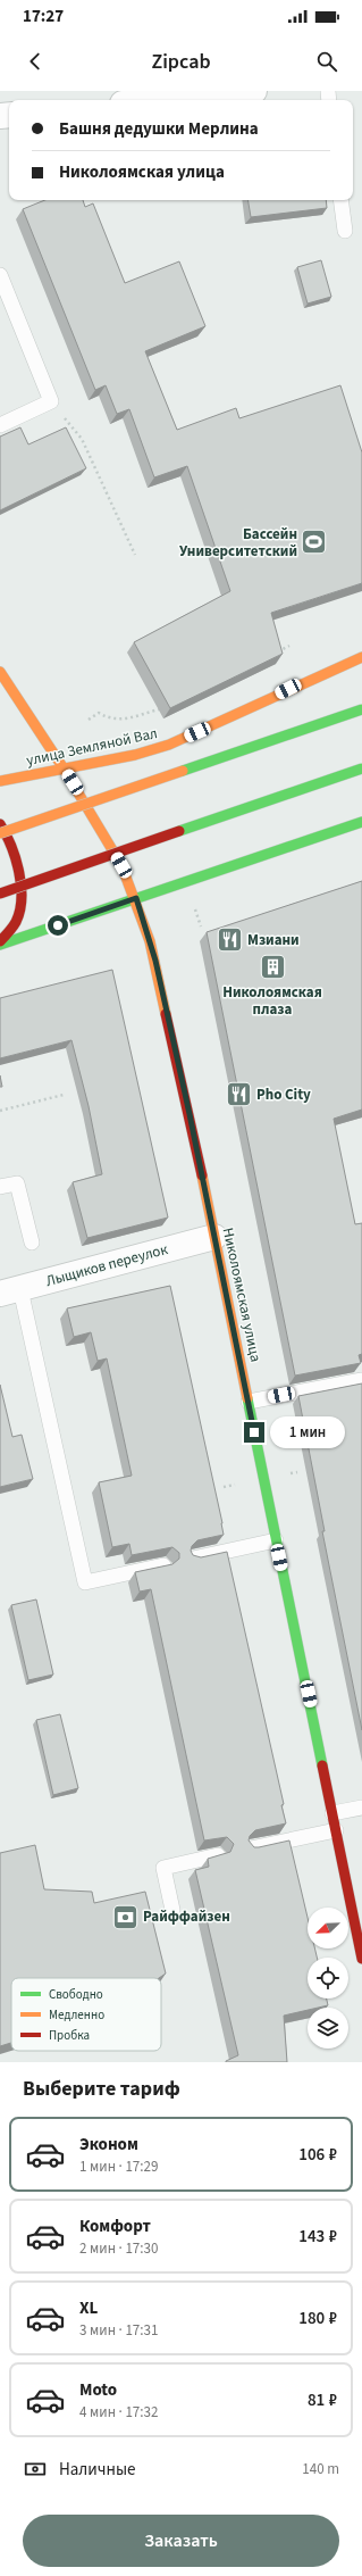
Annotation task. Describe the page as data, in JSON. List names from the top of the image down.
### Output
{
  "streets": {
    "main road": ["улица Земляной Вал", "Николоямская улица"],
    "street": ["Лыщиков переулок"]
  },
  "crossings": [
    ["улица Земляной Вал", "Николоямская улица"],
    ["Лыщиков переулок", "Николоямская улица"]
  ],
  "places": {
    "sports": ["Бассейн Университетский"],
    "restaurant": ["Мзиани", "Pho City"],
    "building": ["Николоямская плаза"],
    "bank": ["Райффайзен"]
  },
  "legend": ["Свободно", "Медленно", "Пробка"],
  "north": "bottom left",
  "page": {
    "status": "17:27",
    "header": "Zipcab",
    "banner": ["Башня дедушки Мерлина", "Николоямская улица"],
    "bubble": "1 мин",
    "heading": "Выберите тариф",
    "list": [
      {
        "name": "Эконом",
        "note": "1 мин · 17:29",
        "value": "106 ₽"
      },
      {
        "name": "Комфорт",
        "note": "2 мин · 17:30",
        "value": "143 ₽"
      },
      {
        "name": "XL",
        "note": "3 мин · 17:31",
        "value": "180 ₽"
      },
      {
        "name": "Moto",
        "note": "4 мин · 17:32",
        "value": "81 ₽"
      }
    ],
    "pay": ["Наличные", "140 m"],
    "buttons": "Заказать"
  }
}
